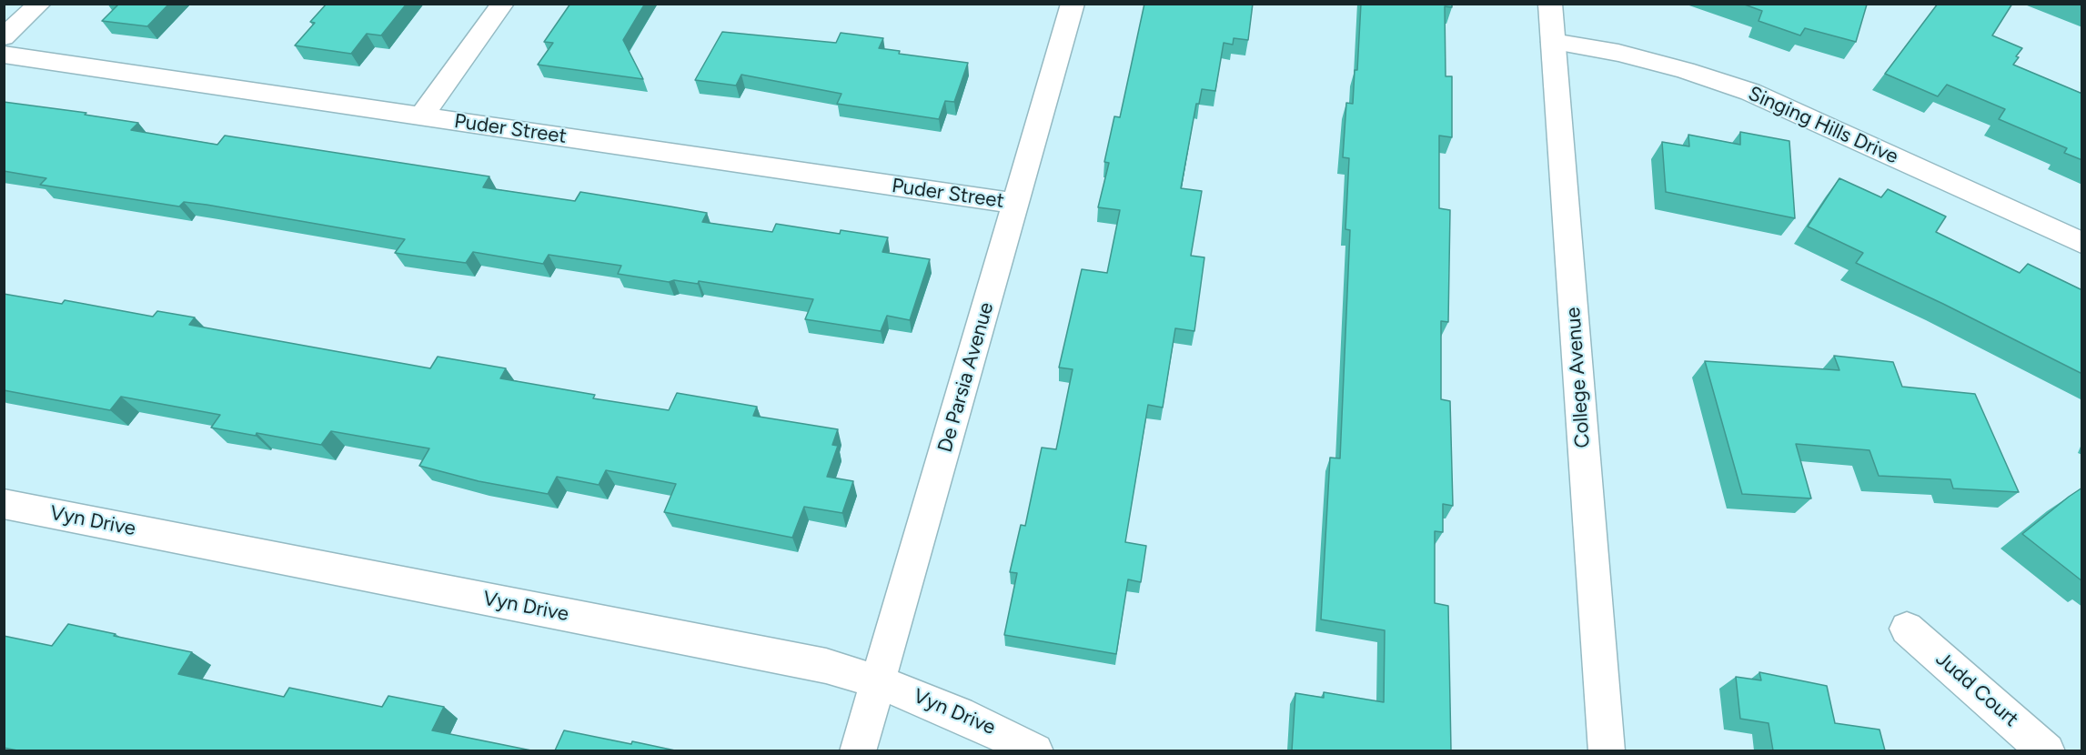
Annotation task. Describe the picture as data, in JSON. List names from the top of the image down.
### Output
{
  "streets": {
    "street": [
      "Singing Hills Drive",
      "Puder Street",
      "De Parsia Avenue",
      "College Avenue",
      "Vyn Drive",
      "Judd Court"
    ]
  },
  "crossings": [
    ["Singing Hills Drive", "College Avenue"],
    ["Puder Street", "De Parsia Avenue"],
    ["De Parsia Avenue", "Vyn Drive"]
  ]
}
